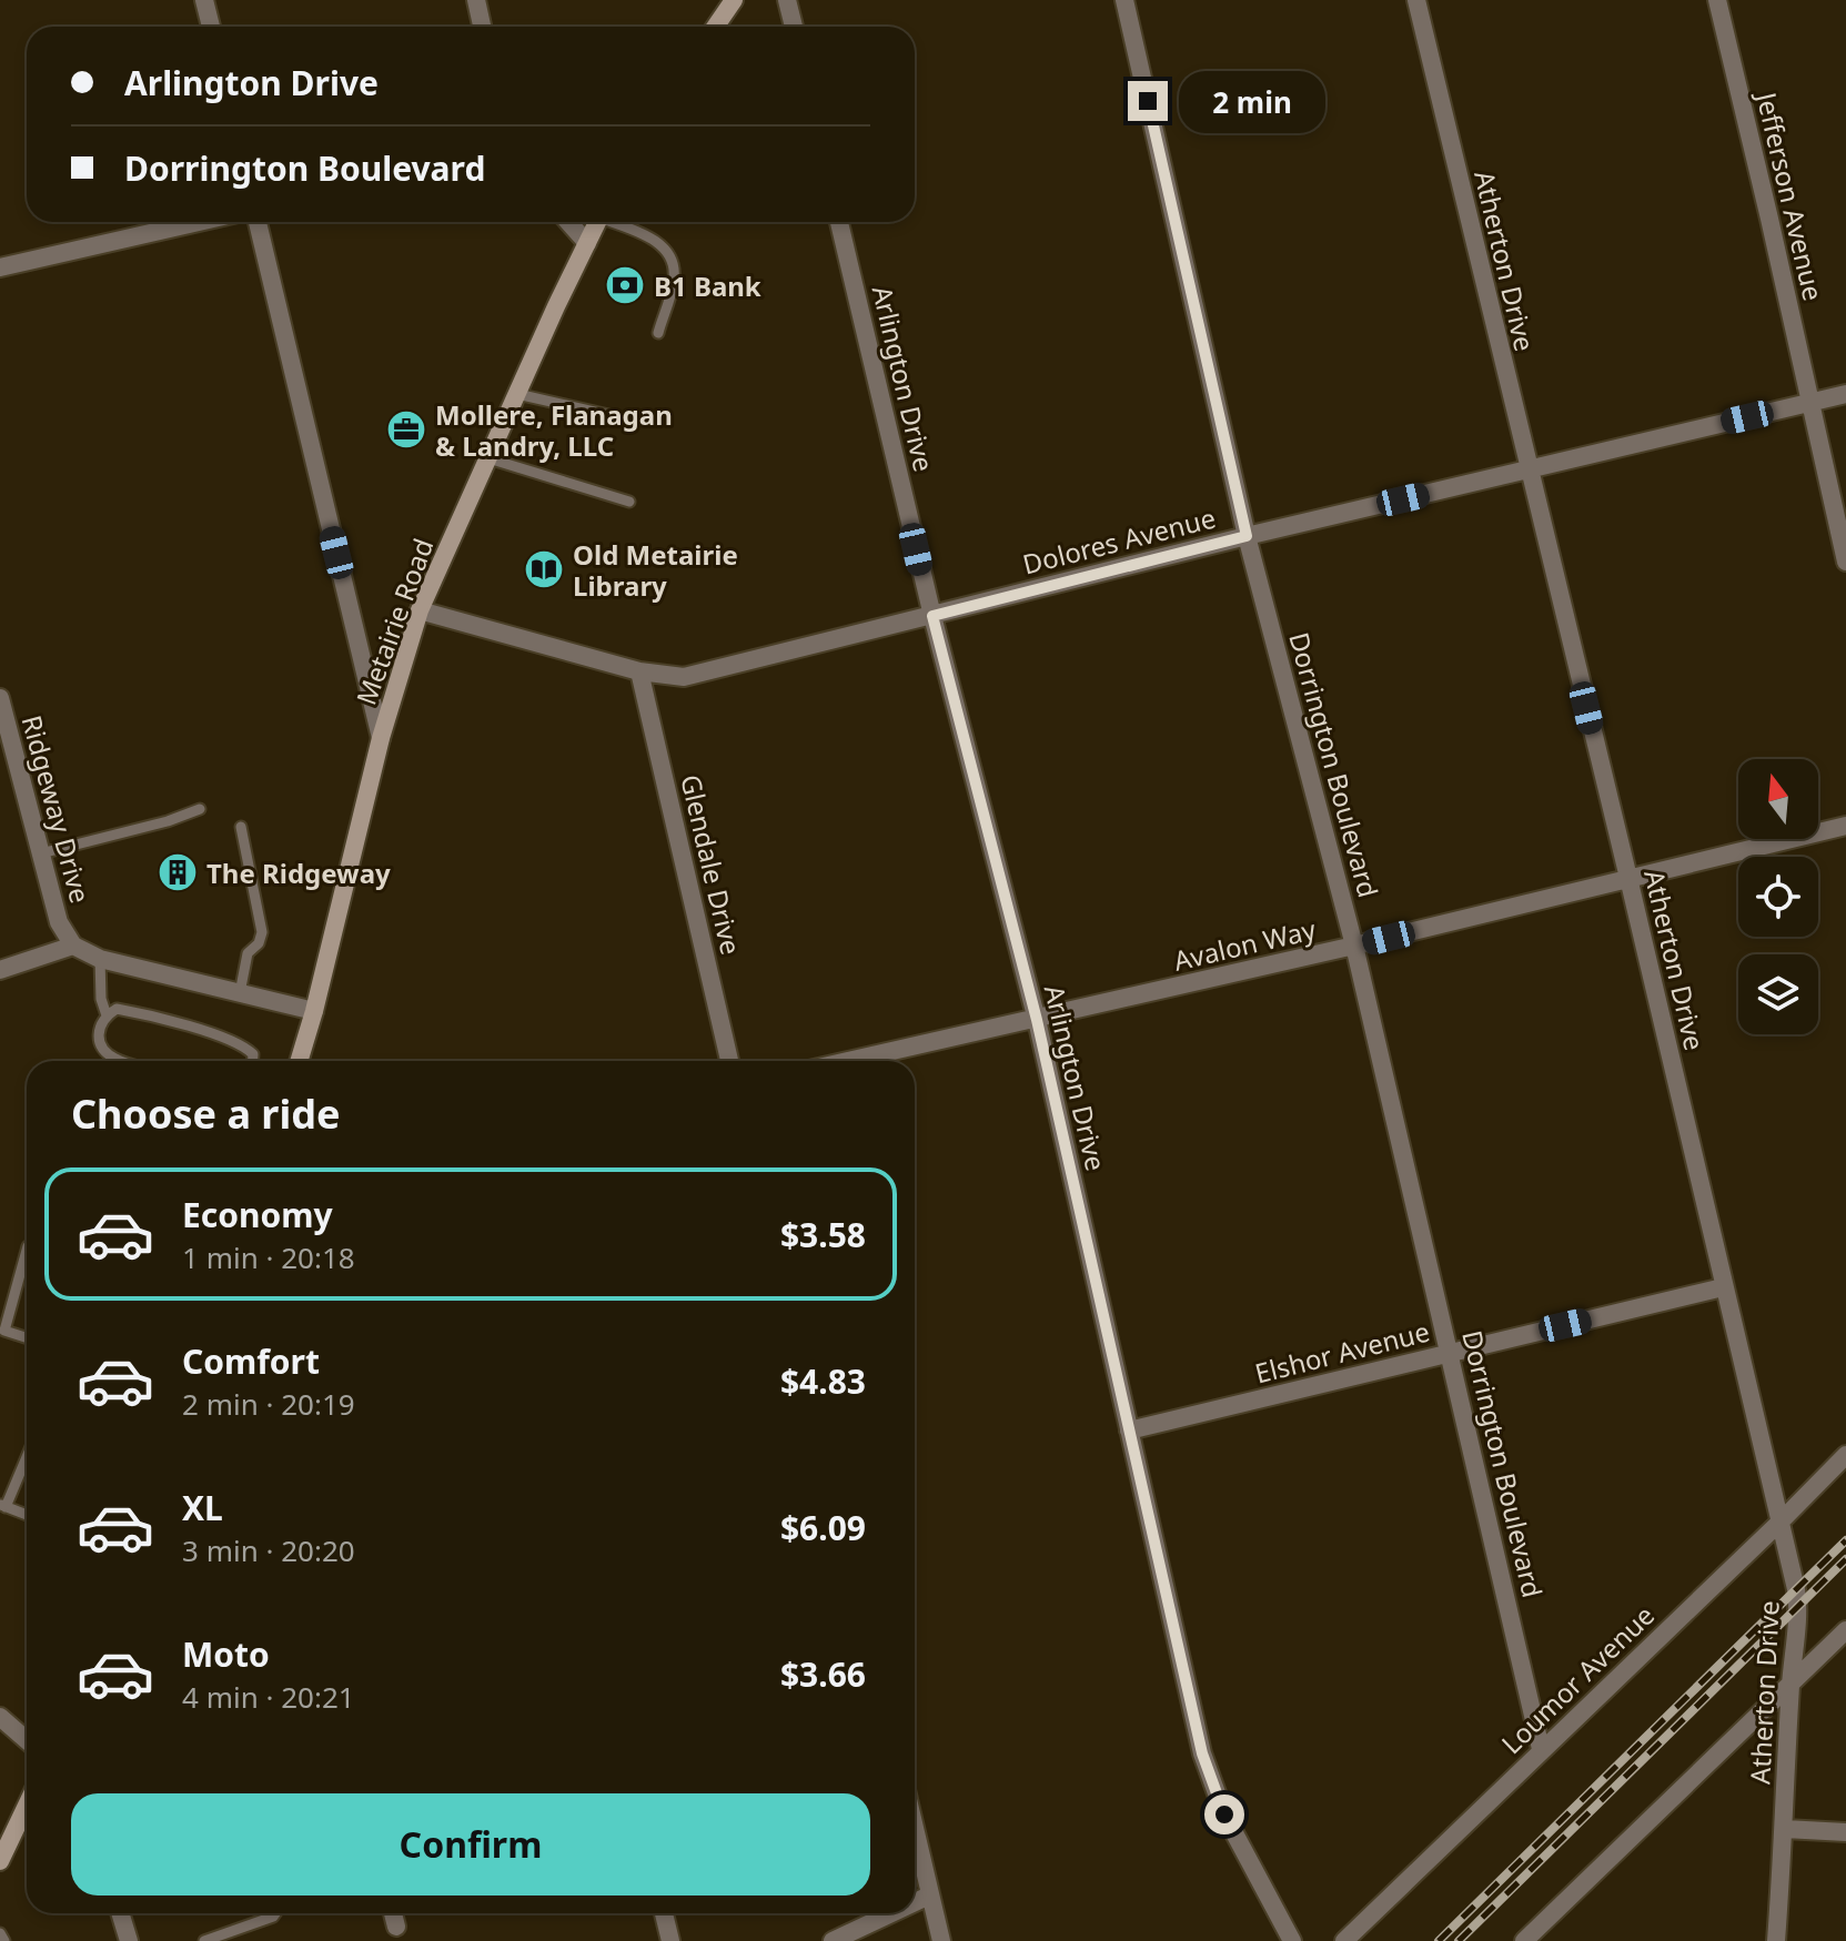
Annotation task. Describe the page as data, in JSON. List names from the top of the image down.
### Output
{
  "streets": {
    "main road": ["Metairie Road"],
    "street": [
      "Jefferson Avenue",
      "Atherton Drive",
      "Arlington Drive",
      "Dolores Avenue",
      "Dorrington Boulevard",
      "Ridgeway Drive",
      "Glendale Drive",
      "Avalon Way",
      "Elshor Avenue",
      "Loumor Avenue"
    ]
  },
  "crossings": [
    ["Jefferson Avenue", "Dolores Avenue"],
    ["Atherton Drive", "Dolores Avenue"],
    ["Atherton Drive", "Avalon Way"],
    ["Atherton Drive", "Elshor Avenue"],
    ["Atherton Drive", "Loumor Avenue"],
    ["Arlington Drive", "Dolores Avenue"],
    ["Arlington Drive", "Avalon Way"],
    ["Arlington Drive", "Elshor Avenue"],
    ["Dolores Avenue", "Dorrington Boulevard"],
    ["Dolores Avenue", "Glendale Drive"],
    ["Metairie Road", "Ridgeway Drive"],
    ["Dorrington Boulevard", "Avalon Way"],
    ["Dorrington Boulevard", "Elshor Avenue"],
    ["Dorrington Boulevard", "Loumor Avenue"]
  ],
  "places": {
    "bank": ["B1 Bank"],
    "office": ["Mollere, Flanagan & Landry, LLC"],
    "library": ["Old Metairie Library"],
    "building": ["The Ridgeway"]
  },
  "north": "top",
  "page": {
    "banner": ["Arlington Drive", "Dorrington Boulevard"],
    "bubble": "2 min",
    "heading": "Choose a ride",
    "list": [
      {
        "name": "Economy",
        "note": "1 min · 20:18",
        "value": "$3.58"
      },
      {
        "name": "Comfort",
        "note": "2 min · 20:19",
        "value": "$4.83"
      },
      {
        "name": "XL",
        "note": "3 min · 20:20",
        "value": "$6.09"
      },
      {
        "name": "Moto",
        "note": "4 min · 20:21",
        "value": "$3.66"
      }
    ],
    "buttons": "Confirm"
  }
}
